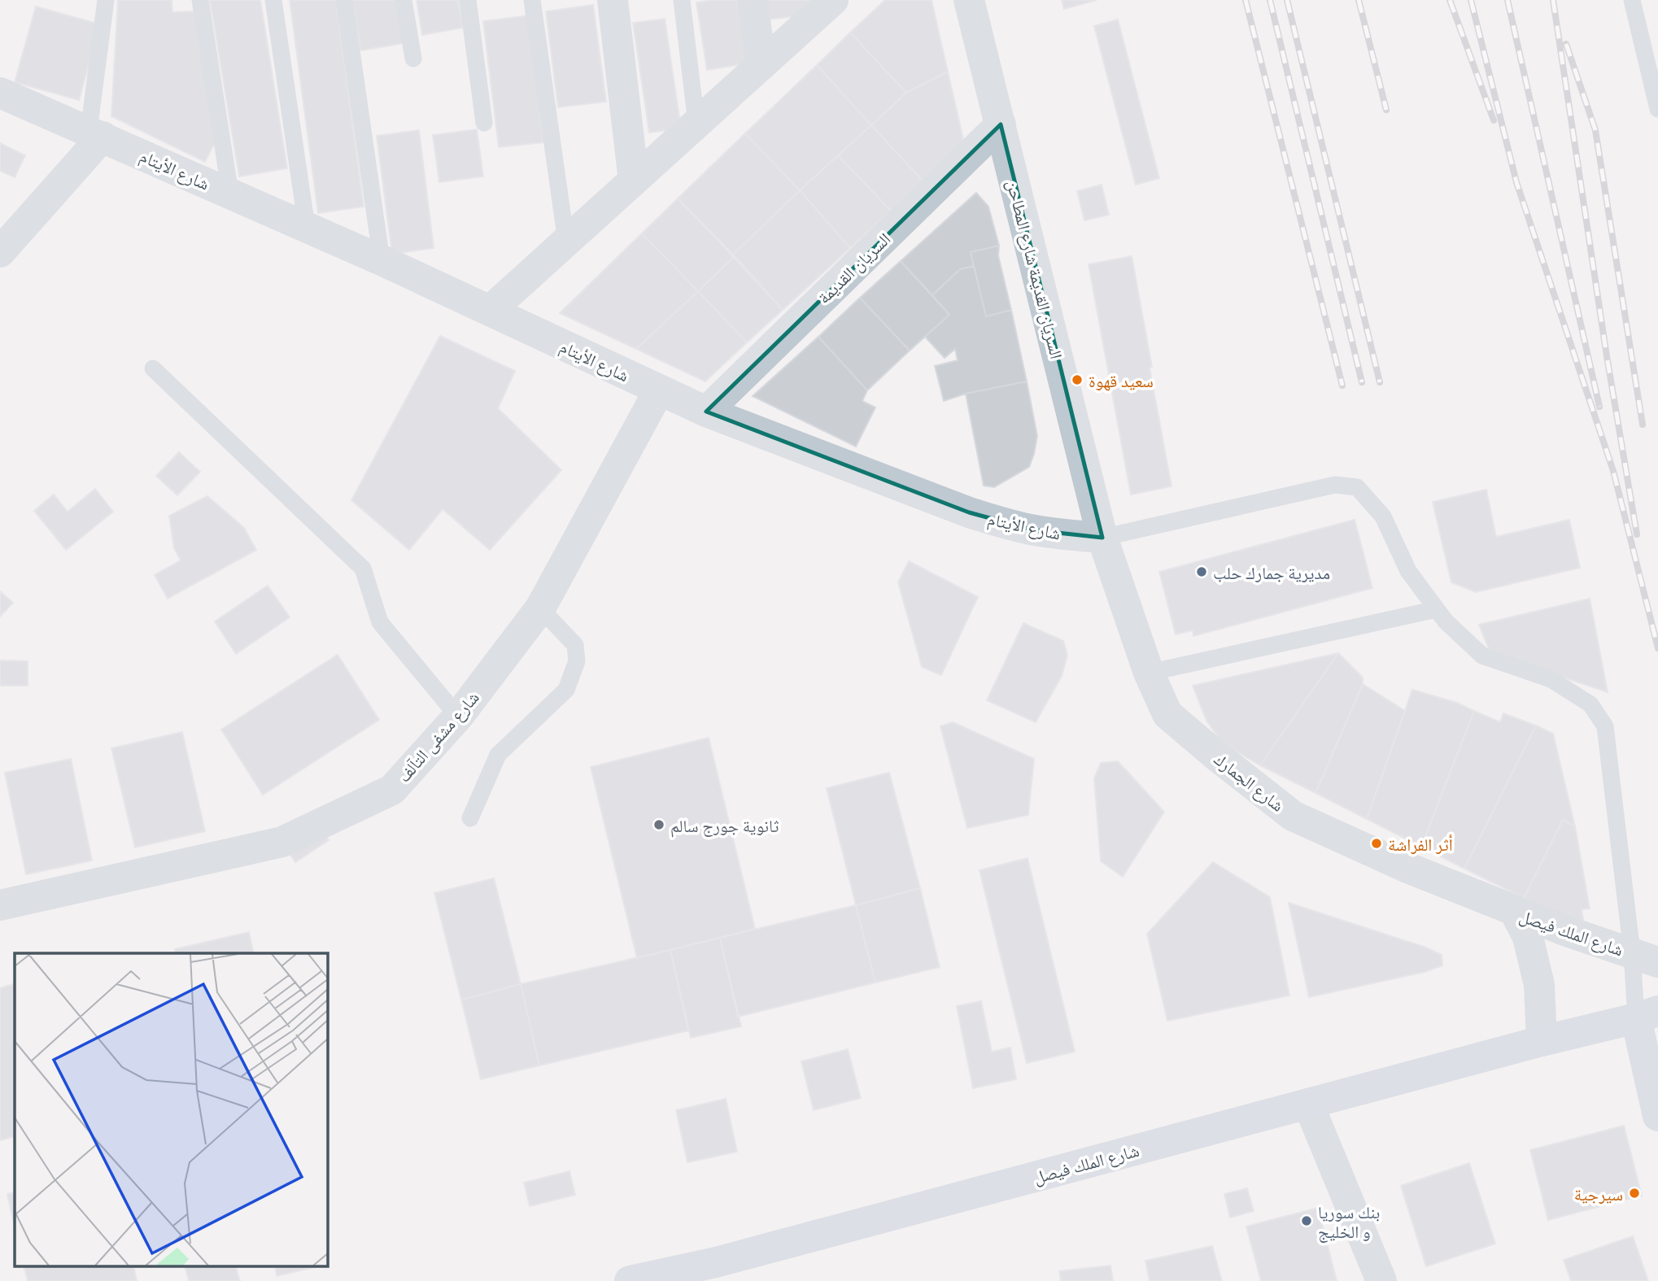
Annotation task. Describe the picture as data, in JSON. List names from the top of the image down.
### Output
{
  "streets": {
    "main road": ["شارع الملك فيصل"],
    "street": [
      "شارع الأيتام",
      "السريان القديمة",
      "السريان القديمة شارع المطاحن",
      "شارع مشفى التآلف",
      "شارع الجمارك"
    ]
  },
  "crossings": [
    ["شارع الأيتام", "السريان القديمة"],
    ["شارع الأيتام", "السريان القديمة شارع المطاحن"],
    ["شارع الأيتام", "شارع مشفى التآلف"],
    ["شارع الأيتام", "شارع الجمارك"],
    ["السريان القديمة", "السريان القديمة شارع المطاحن"],
    ["السريان القديمة شارع المطاحن", "شارع الجمارك"],
    ["شارع الجمارك", "شارع الملك فيصل"]
  ],
  "places": [
    "سعيد قهوة",
    "مديرية جمارك حلب",
    "ثانوية جورج سالم",
    "أثر الفراشة",
    "سيرجية",
    "بنك سوريا و الخليج"
  ]
}
